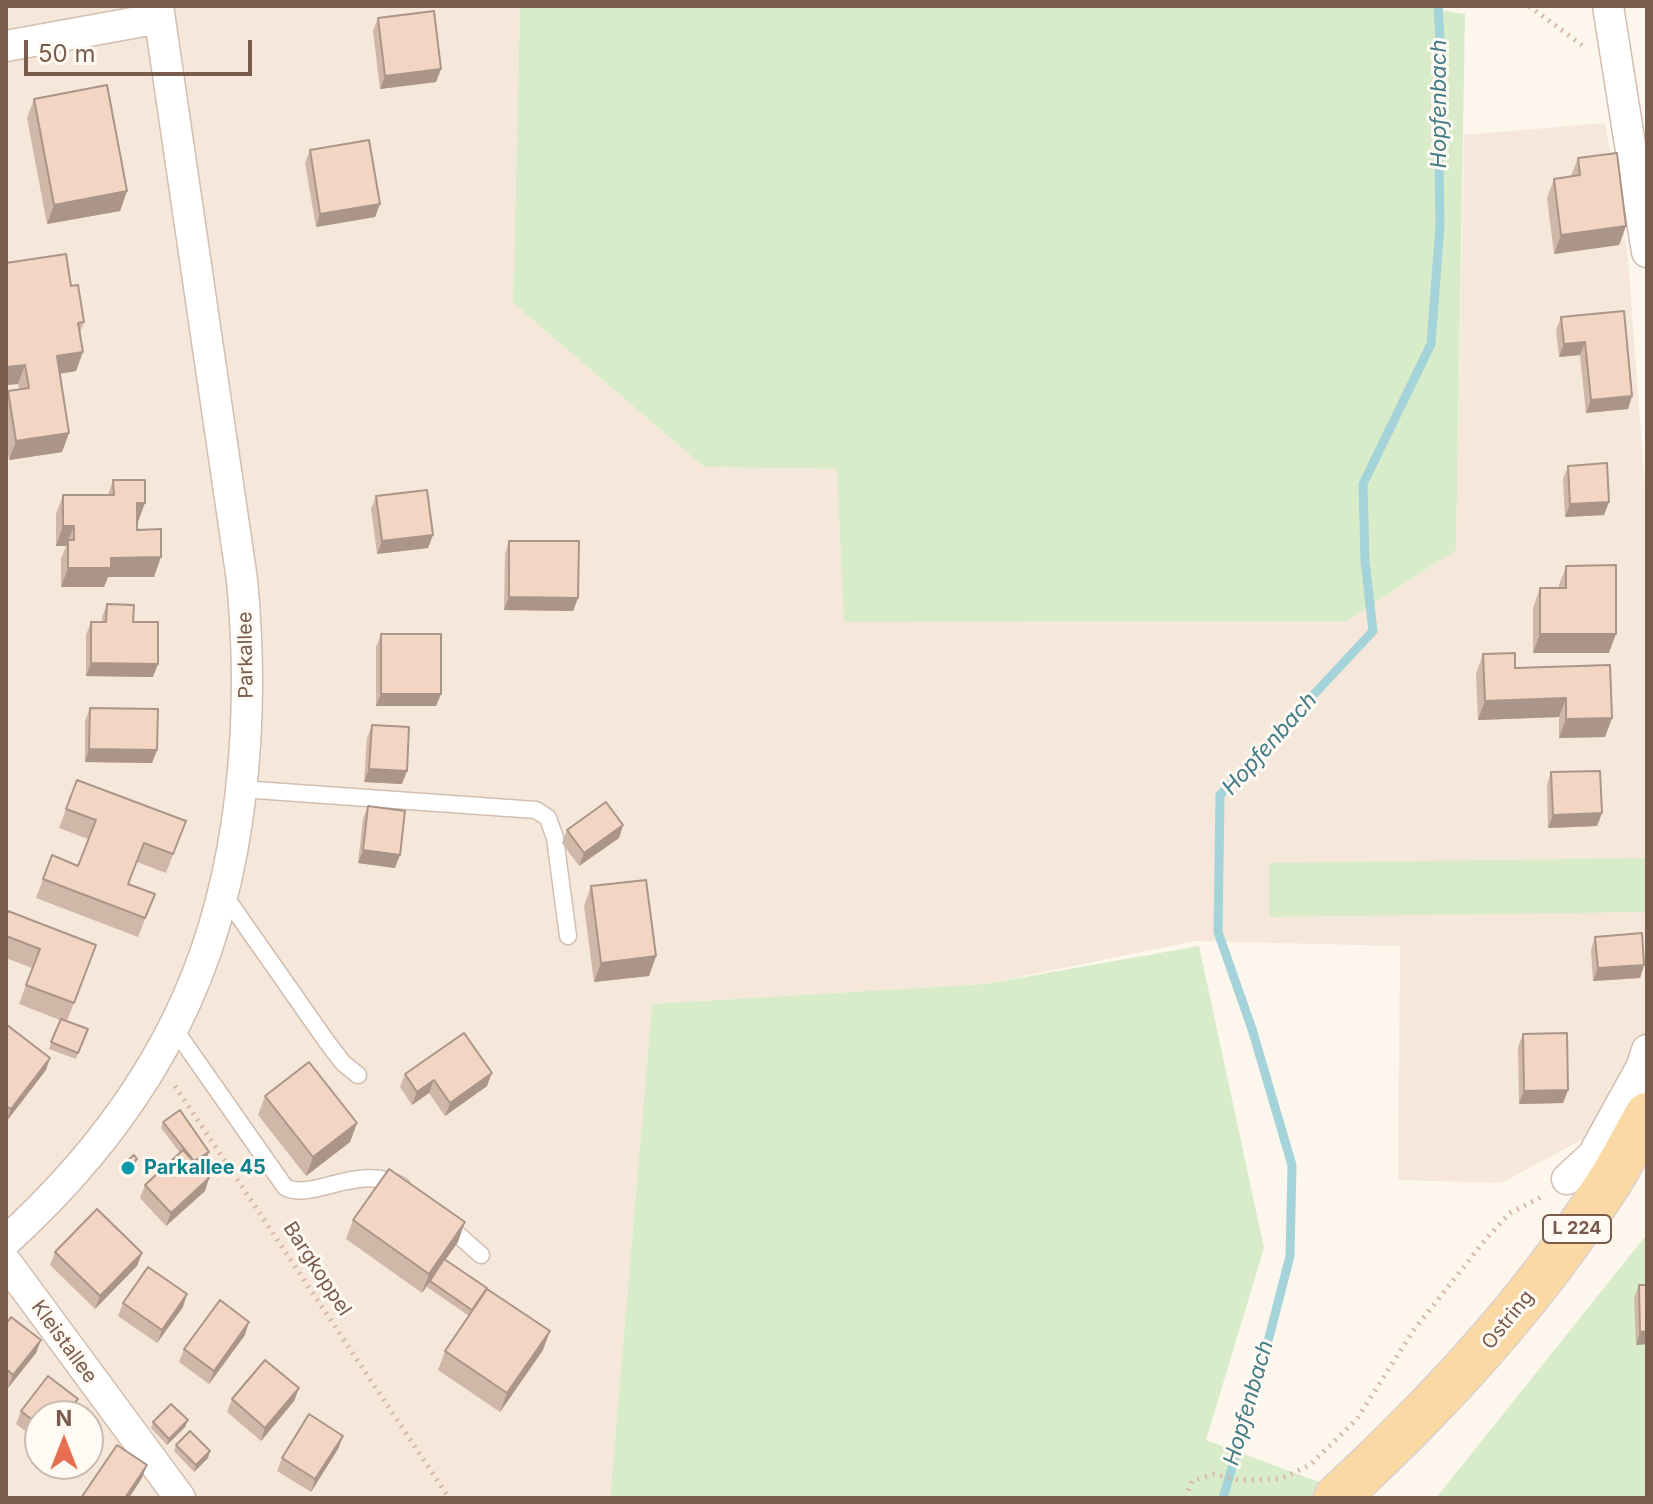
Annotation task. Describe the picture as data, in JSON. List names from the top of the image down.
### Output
{
  "streets": {
    "main road": ["L 224", "Ostring"],
    "street": ["Parkallee", "Kleistallee"],
    "path": ["Bargkoppel"]
  },
  "crossings": [
    ["Parkallee", "Bargkoppel"]
  ],
  "water": ["Hopfenbach"],
  "places": ["Parkallee 45"],
  "scale_bar": "50 m",
  "north": "top"
}
